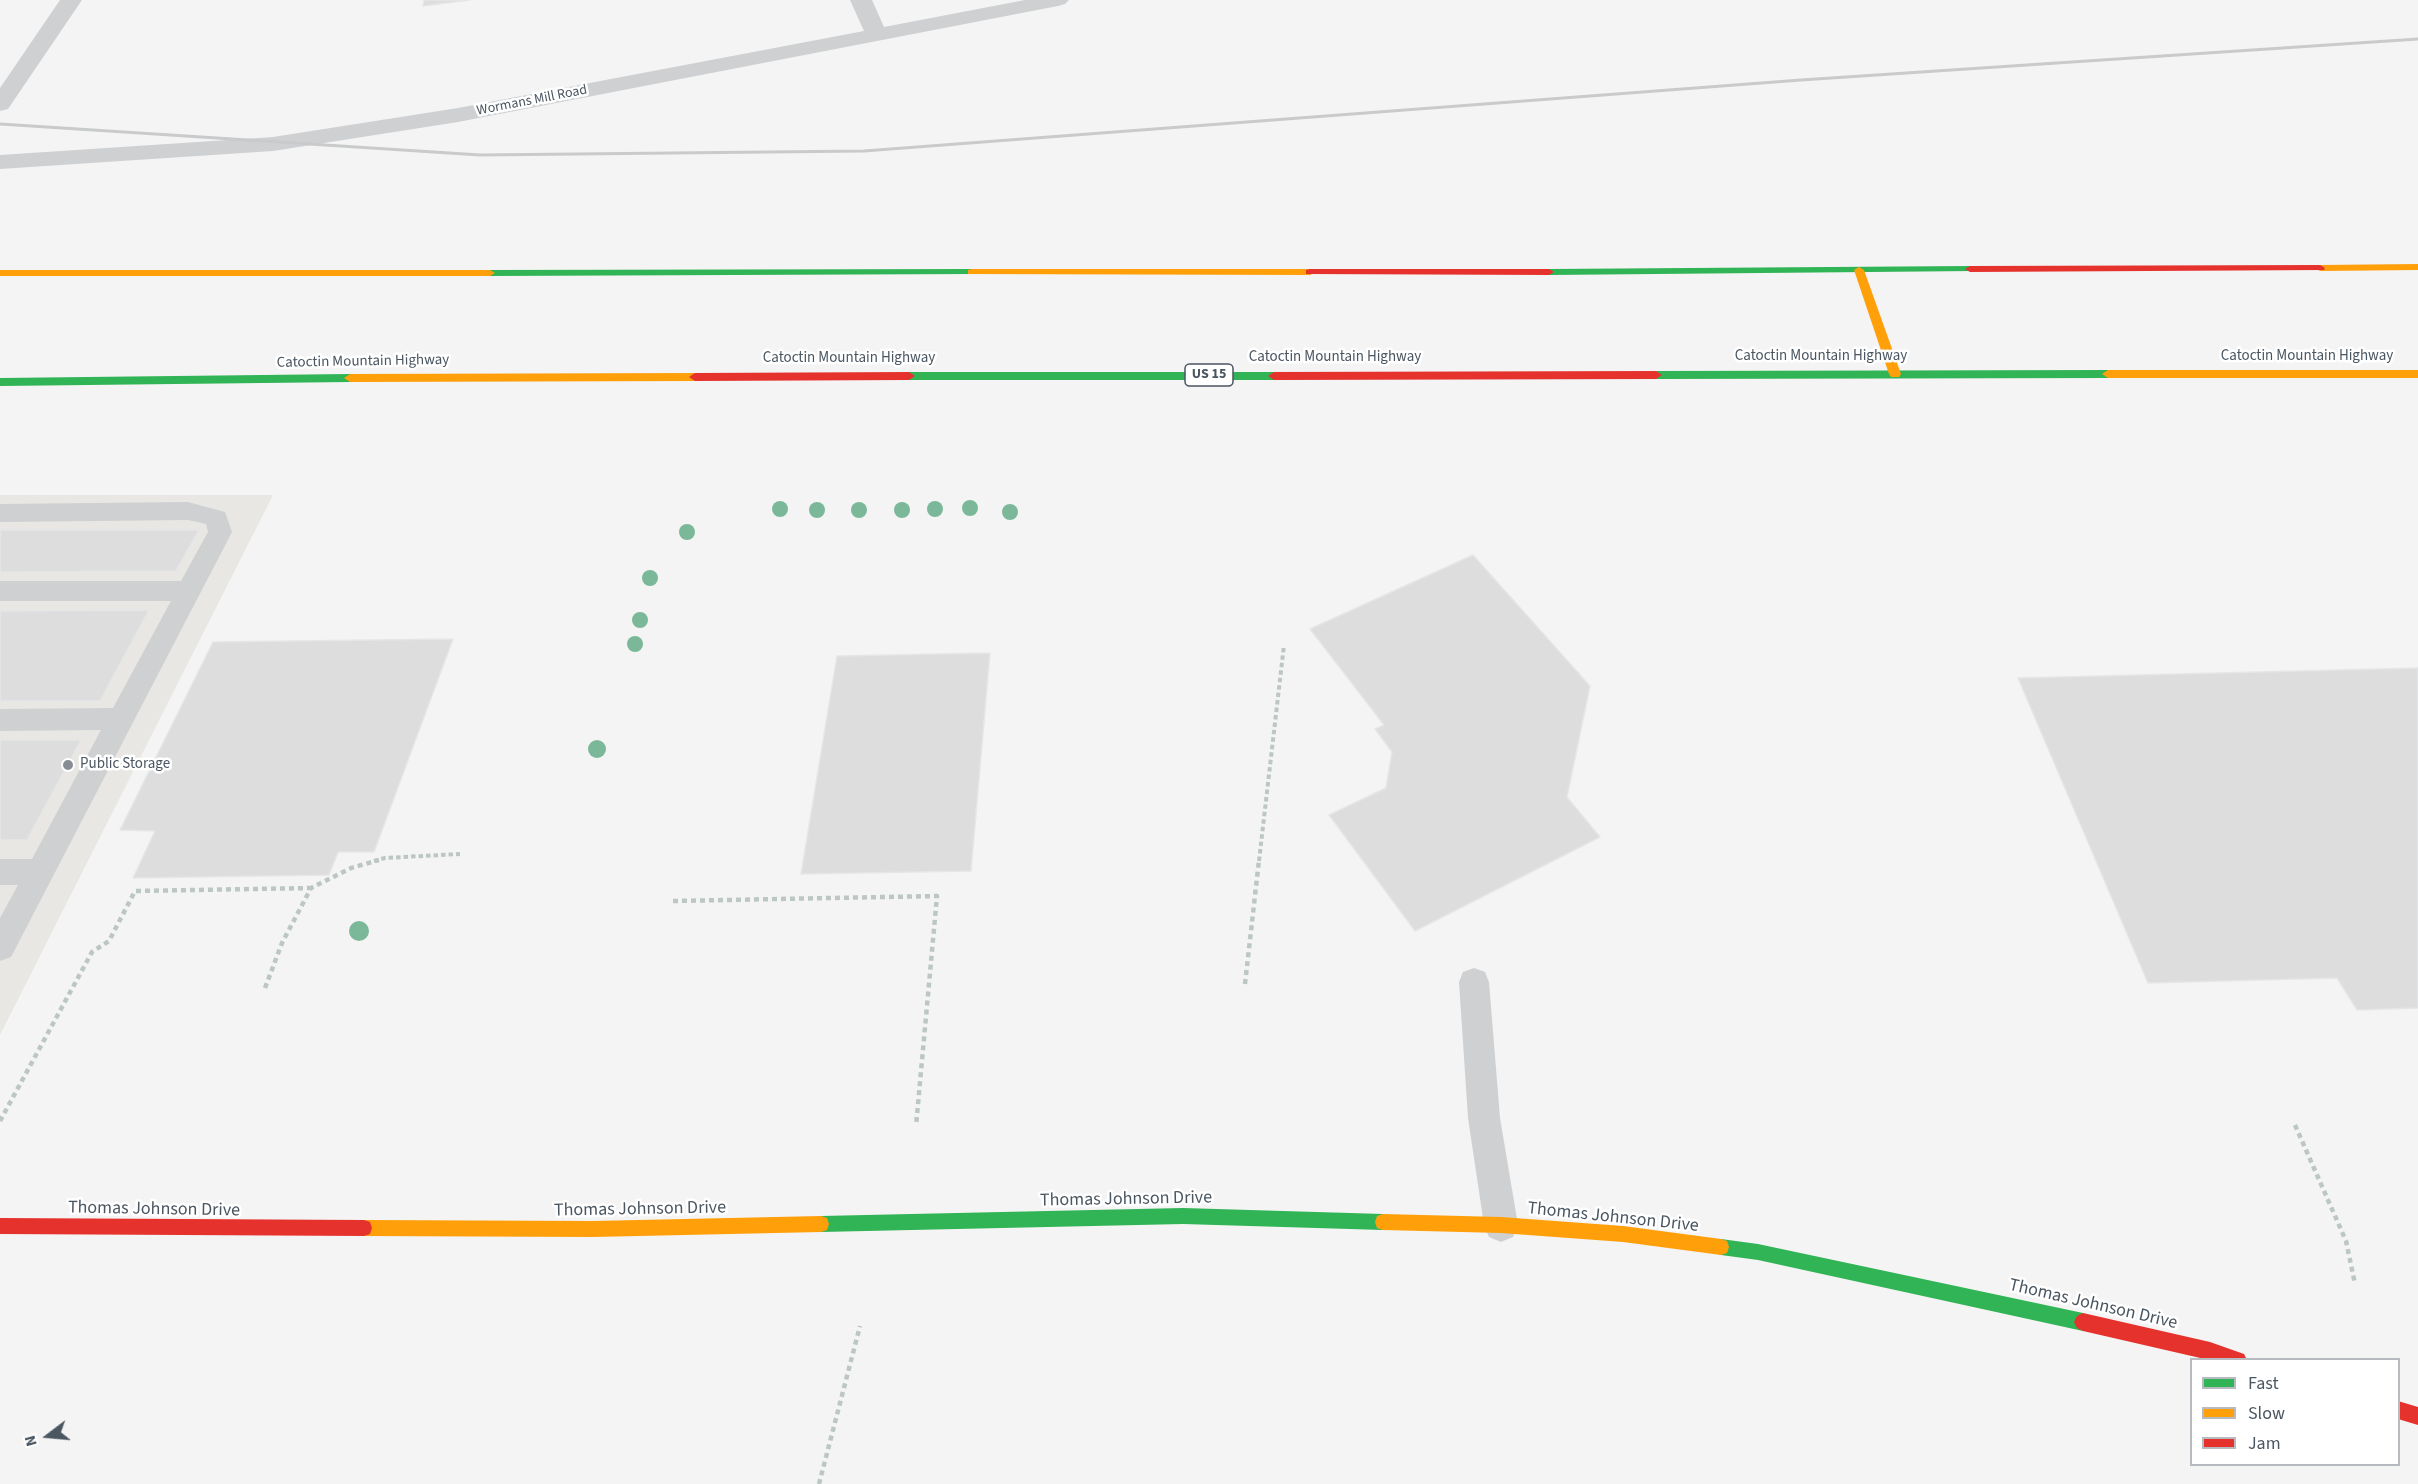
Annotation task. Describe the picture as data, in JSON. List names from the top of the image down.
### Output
{
  "streets": {
    "main road": ["Catoctin Mountain Highway", "US 15", "Thomas Johnson Drive"],
    "street": ["Wormans Mill Road"]
  },
  "places": ["Public Storage"],
  "legend": ["Fast", "Slow", "Jam"],
  "north": "left"
}
